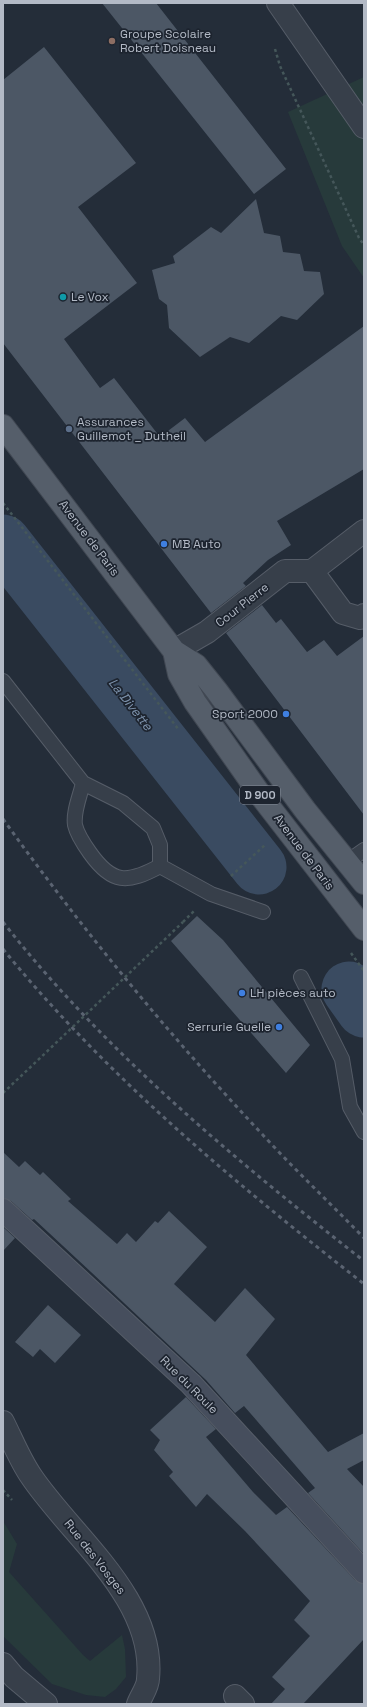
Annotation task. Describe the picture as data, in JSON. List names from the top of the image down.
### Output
{
  "streets": {
    "main road": ["Avenue de Paris", "D 900"],
    "street": ["Cour Pierre", "Rue du Roule", "Rue des Vosges"]
  },
  "crossings": [
    ["Avenue de Paris", "Cour Pierre"]
  ],
  "water": ["La Divette"],
  "places": [
    "Groupe Scolaire Robert Doisneau",
    "Le Vox",
    "Assurances Guillemot _ Dutheil",
    "MB Auto",
    "Sport 2000",
    "LH pièces auto",
    "Serrurie Guelle"
  ]
}
